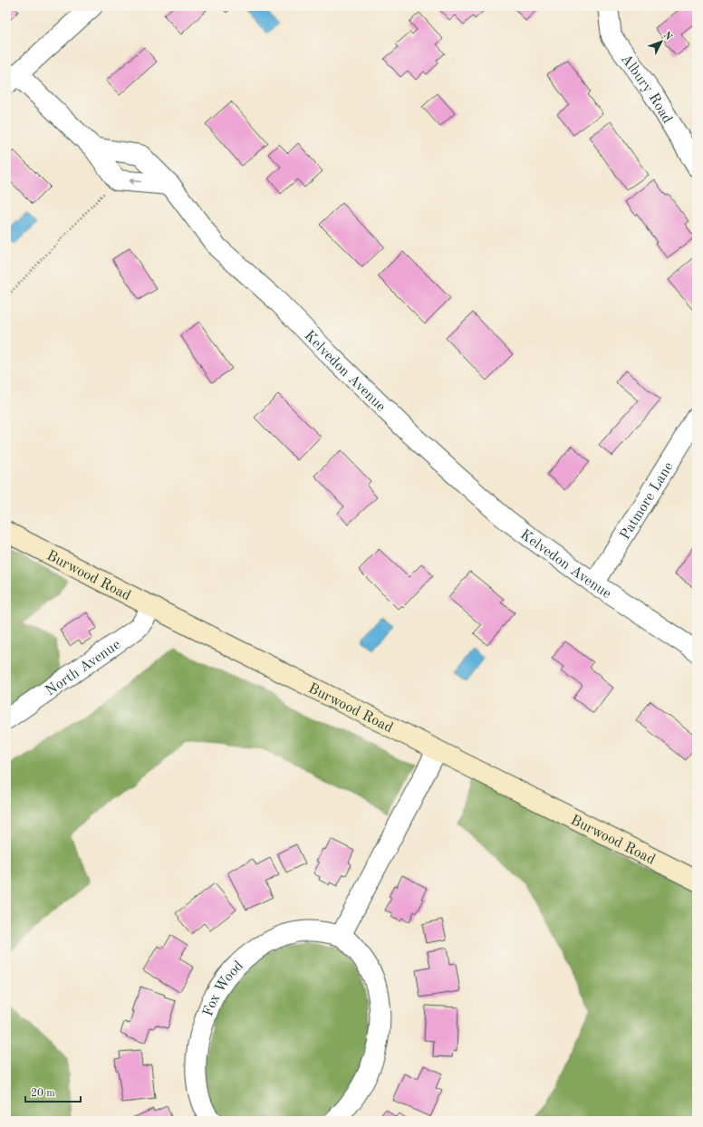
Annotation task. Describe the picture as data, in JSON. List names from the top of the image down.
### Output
{
  "streets": {
    "street": [
      "Albury Road",
      "Kelvedon Avenue",
      "Patmore Lane",
      "Burwood Road",
      "North Avenue",
      "Fox Wood"
    ]
  },
  "crossings": [
    ["Kelvedon Avenue", "Patmore Lane"],
    ["Burwood Road", "North Avenue"]
  ],
  "scale_bar": "20 m",
  "north": "top right"
}
